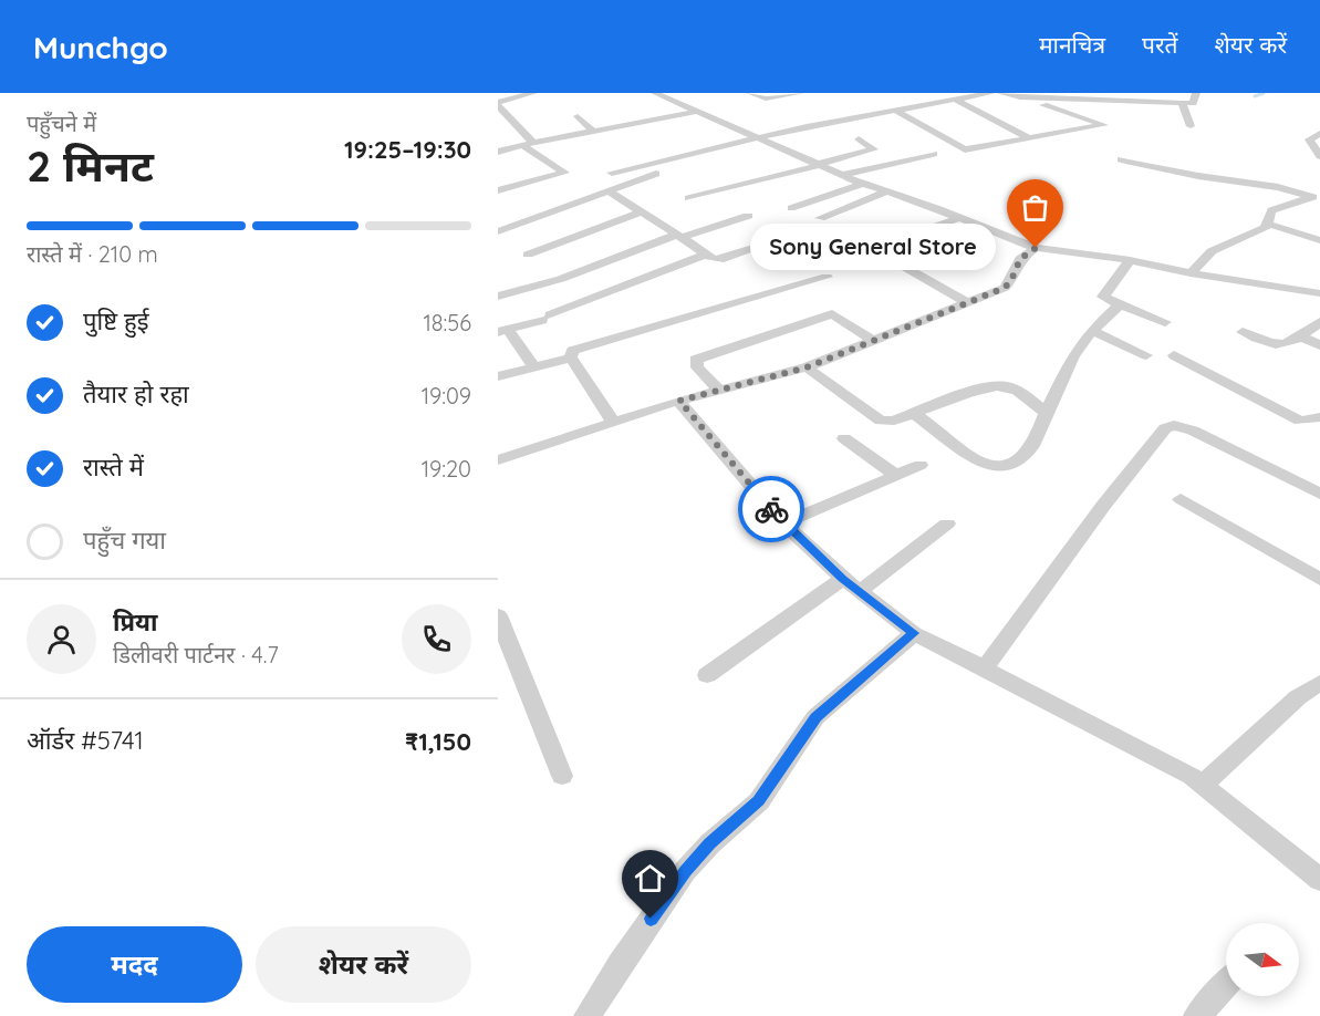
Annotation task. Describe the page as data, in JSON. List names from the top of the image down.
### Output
{
  "places": ["Sony General Store"],
  "north": "right",
  "page": {
    "header": "Munchgo",
    "nav": ["मानचित्र", "परतें", "शेयर करें"],
    "heading": ["2 मिनट", "पहुँचने में", "19:25–19:30"],
    "panel": [
      "प्रिया",
      "डिलीवरी पार्टनर · 4.7",
      "ऑर्डर #5741",
      "₹1,150"
    ],
    "bar": "रास्ते में · 210 m",
    "bubble": "Sony General Store",
    "list": [
      ["पुष्टि हुई", "18:56"],
      ["तैयार हो रहा", "19:09"],
      ["रास्ते में", "19:20"],
      "पहुँच गया"
    ],
    "buttons": ["मदद", "शेयर करें"]
  }
}
